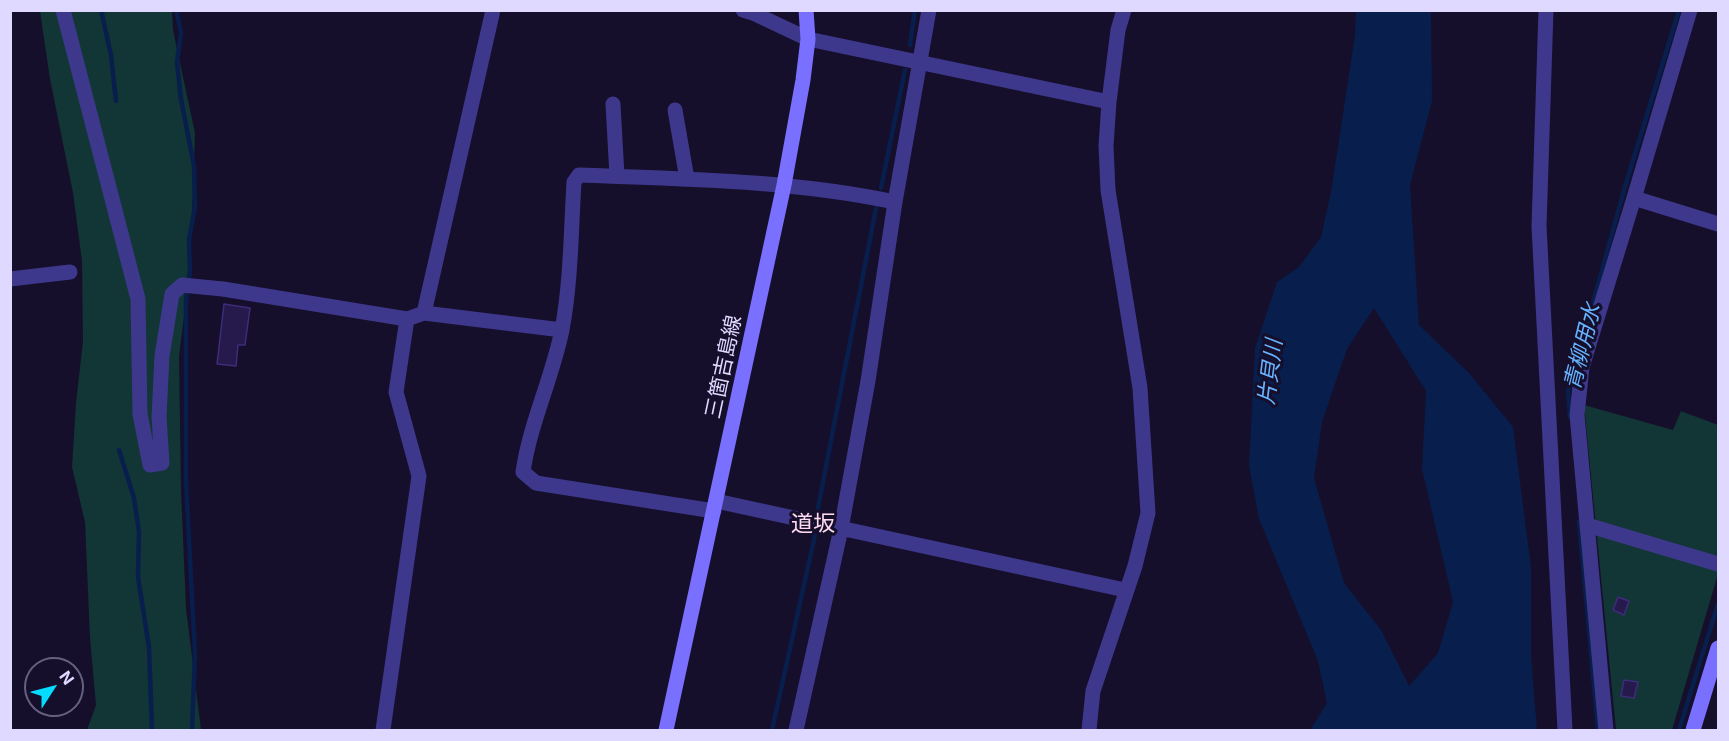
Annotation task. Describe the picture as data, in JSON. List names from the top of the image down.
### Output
{
  "streets": {
    "main road": ["三箇吉島線"]
  },
  "districts": ["道坂"],
  "water": ["青柳用水", "片貝川"],
  "north": "top right"
}
